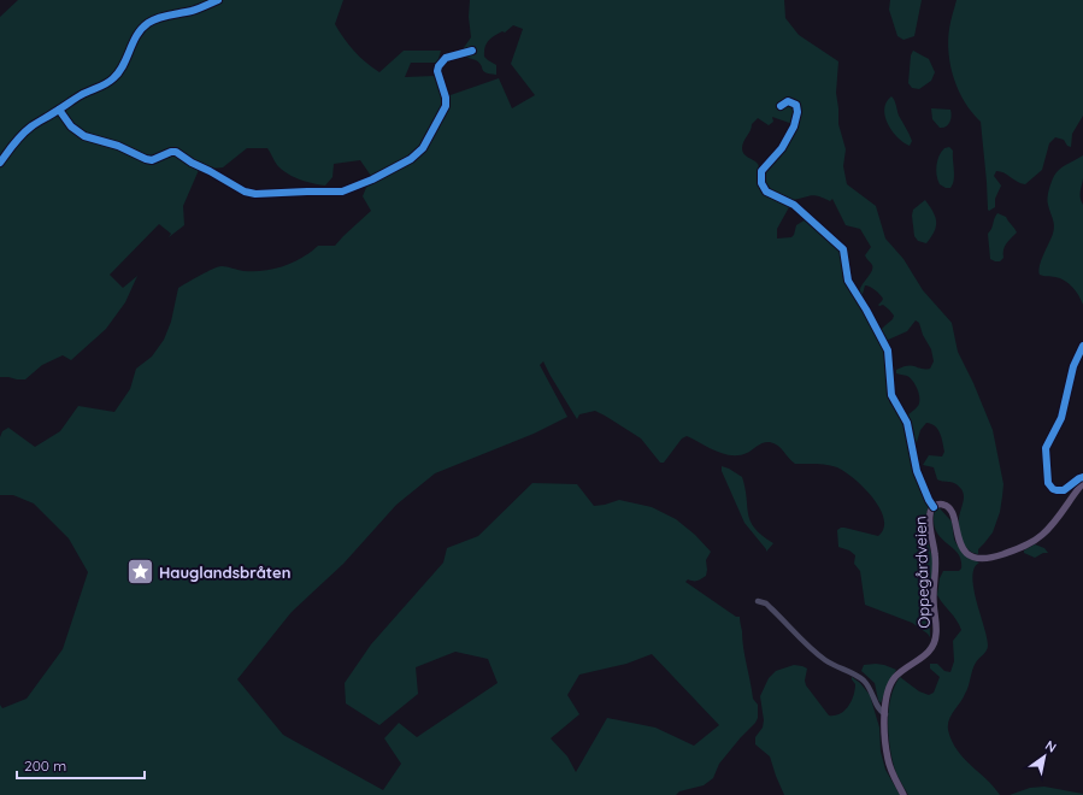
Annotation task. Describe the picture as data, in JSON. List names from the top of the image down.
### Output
{
  "streets": {
    "main road": ["Oppegårdveien"]
  },
  "places": {
    "place": ["Hauglandsbråten"]
  },
  "scale_bar": "200 m",
  "north": "top right"
}
